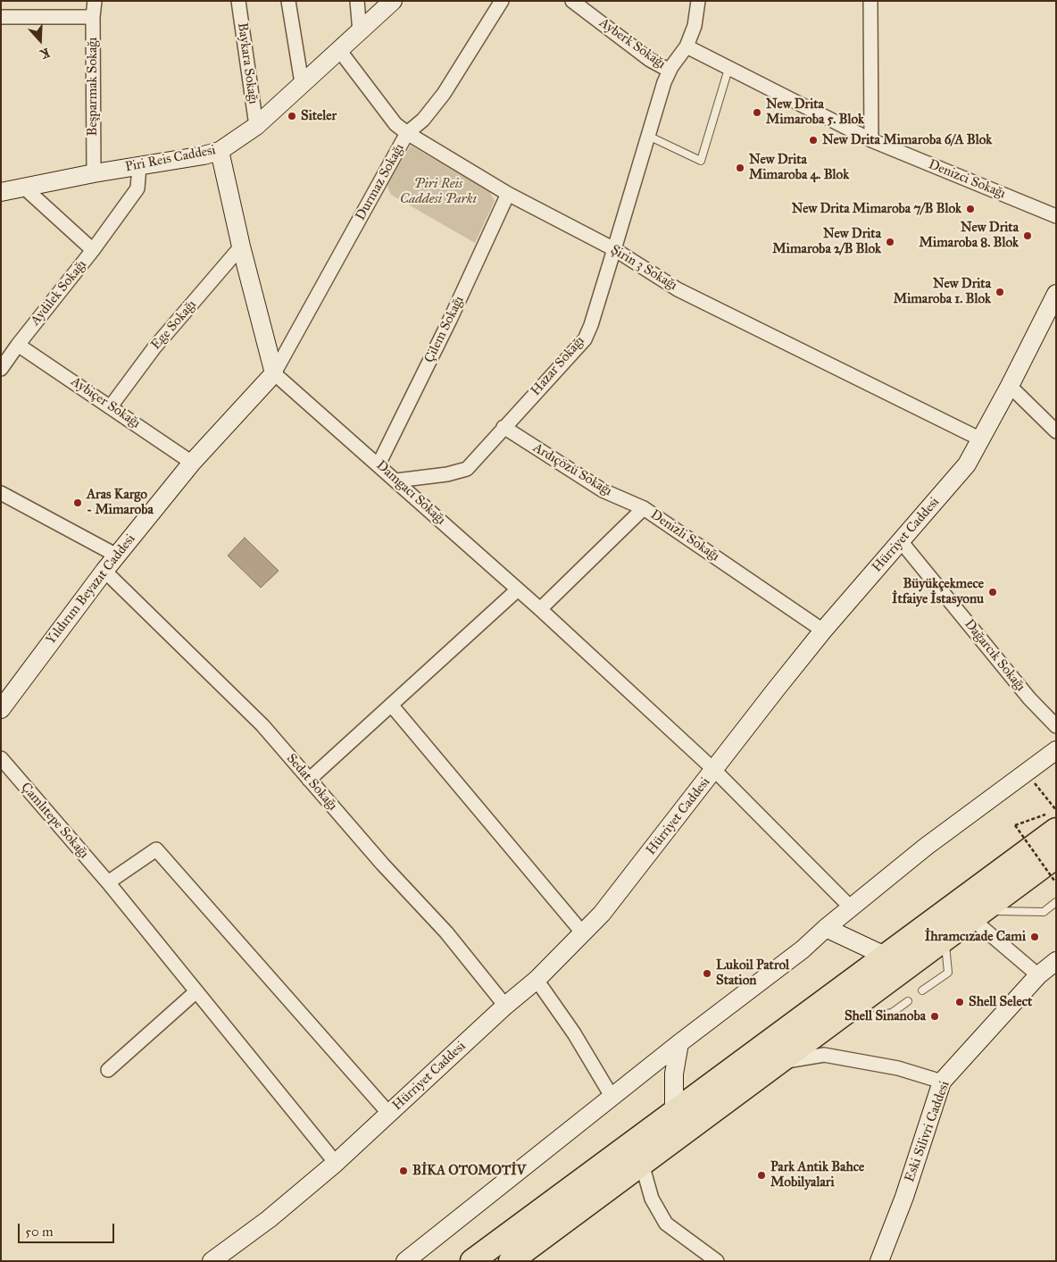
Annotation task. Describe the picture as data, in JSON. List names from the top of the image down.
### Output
{
  "streets": {
    "main road": [
      "Piri Reis Caddesi",
      "Hürriyet Caddesi",
      "Yıldırım Beyazıt Caddesi",
      "Eski Silivri Caddesi"
    ],
    "street": [
      "Ayberk Sokağı",
      "Baykara Sokağı",
      "Beşparmak Sokağı",
      "Denizci Sokağı",
      "Durmaz Sokağı",
      "Şirin 3 Sokağı",
      "Aydilek Sokağı",
      "Ege Sokağı",
      "Çilem Sokağı",
      "Hazar Sokağı",
      "Aybiçer Sokağı",
      "Ardıçözü Sokağı",
      "Damgacı Sokağı",
      "Denizli Sokağı",
      "Dağarcık Sokağı",
      "Sedat Sokağı",
      "Çamlıtepe Sokağı"
    ]
  },
  "crossings": [
    ["Ayberk Sokağı", "Hazar Sokağı"],
    ["Baykara Sokağı", "Piri Reis Caddesi"],
    ["Beşparmak Sokağı", "Piri Reis Caddesi"],
    ["Piri Reis Caddesi", "Şirin 3 Sokağı"],
    ["Piri Reis Caddesi", "Aydilek Sokağı"],
    ["Denizci Sokağı", "Hazar Sokağı"],
    ["Durmaz Sokağı", "Şirin 3 Sokağı"],
    ["Durmaz Sokağı", "Damgacı Sokağı"],
    ["Durmaz Sokağı", "Yıldırım Beyazıt Caddesi"],
    ["Şirin 3 Sokağı", "Çilem Sokağı"],
    ["Şirin 3 Sokağı", "Hazar Sokağı"],
    ["Şirin 3 Sokağı", "Hürriyet Caddesi"],
    ["Aydilek Sokağı", "Aybiçer Sokağı"],
    ["Ege Sokağı", "Aybiçer Sokağı"],
    ["Çilem Sokağı", "Damgacı Sokağı"],
    ["Hazar Sokağı", "Ardıçözü Sokağı"],
    ["Hazar Sokağı", "Damgacı Sokağı"],
    ["Aybiçer Sokağı", "Yıldırım Beyazıt Caddesi"],
    ["Ardıçözü Sokağı", "Denizli Sokağı"],
    ["Damgacı Sokağı", "Hürriyet Caddesi"],
    ["Damgacı Sokağı", "Denizli Sokağı"],
    ["Damgacı Sokağı", "Yıldırım Beyazıt Caddesi"],
    ["Hürriyet Caddesi", "Denizli Sokağı"],
    ["Hürriyet Caddesi", "Dağarcık Sokağı"],
    ["Hürriyet Caddesi", "Sedat Sokağı"],
    ["Hürriyet Caddesi", "Çamlıtepe Sokağı"],
    ["Yıldırım Beyazıt Caddesi", "Sedat Sokağı"]
  ],
  "parks": ["Piri Reis Caddesi Parkı"],
  "places": [
    "New Drita Mimaroba 5. Blok",
    "Siteler",
    "New Drita Mimaroba 6/A Blok",
    "New Drita Mimaroba 4. Blok",
    "New Drita Mimaroba 7/B Blok",
    "New Drita Mimaroba 8. Blok",
    "New Drita Mimaroba 2/B Blok",
    "New Drita Mimaroba 1. Blok",
    "Aras Kargo - Mimaroba",
    "Büyükçekmece İtfaiye İstasyonu",
    "İhramcızade Cami",
    "Lukoil Patrol Station",
    "Shell Select",
    "Shell Sinanoba",
    "BİKA OTOMOTİV",
    "Park Antik Bahce Mobilyalari"
  ],
  "scale_bar": "50 m",
  "north": "bottom"
}
